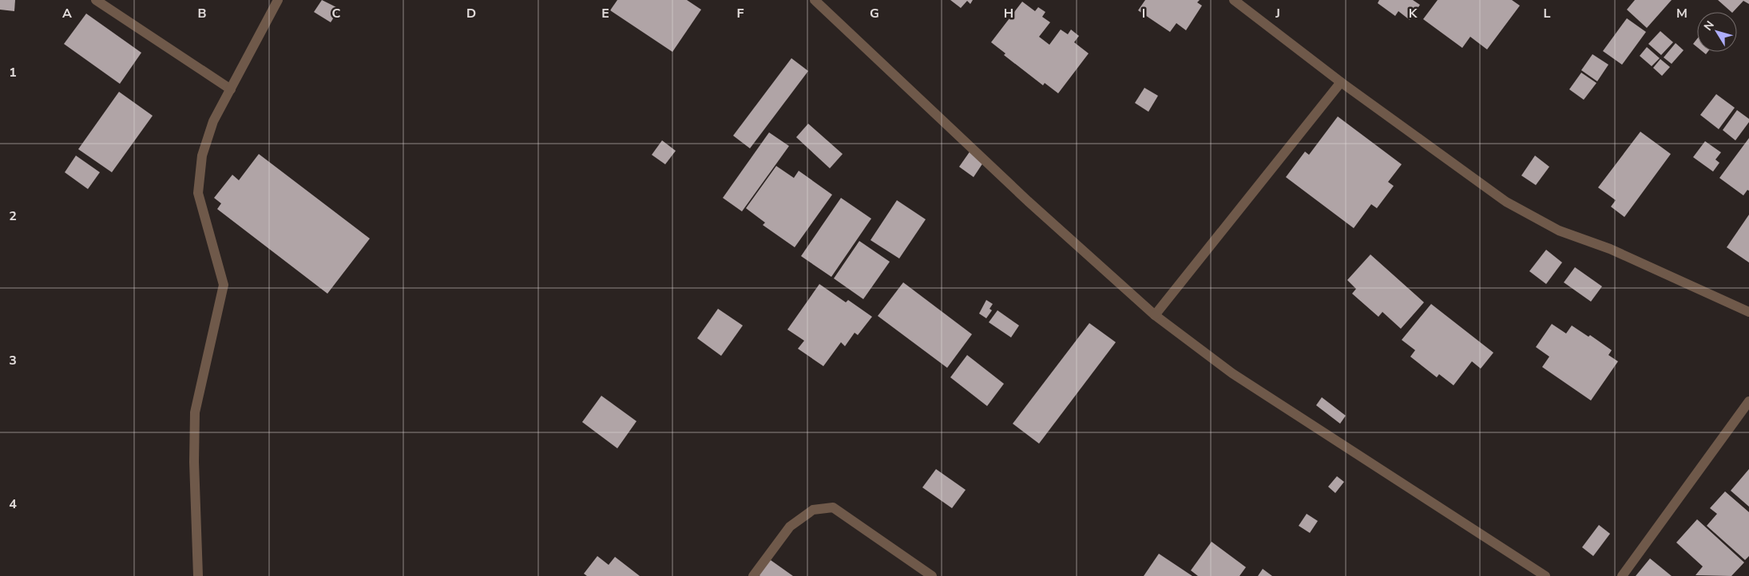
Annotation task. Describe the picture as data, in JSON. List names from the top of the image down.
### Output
{
  "north": "top left",
  "grid": {
    "columns": [
      "A",
      "B",
      "C",
      "D",
      "E",
      "F",
      "G",
      "H",
      "I",
      "J",
      "K",
      "L",
      "M"
    ],
    "rows": [
      "1",
      "2",
      "3",
      "4"
    ]
  }
}
